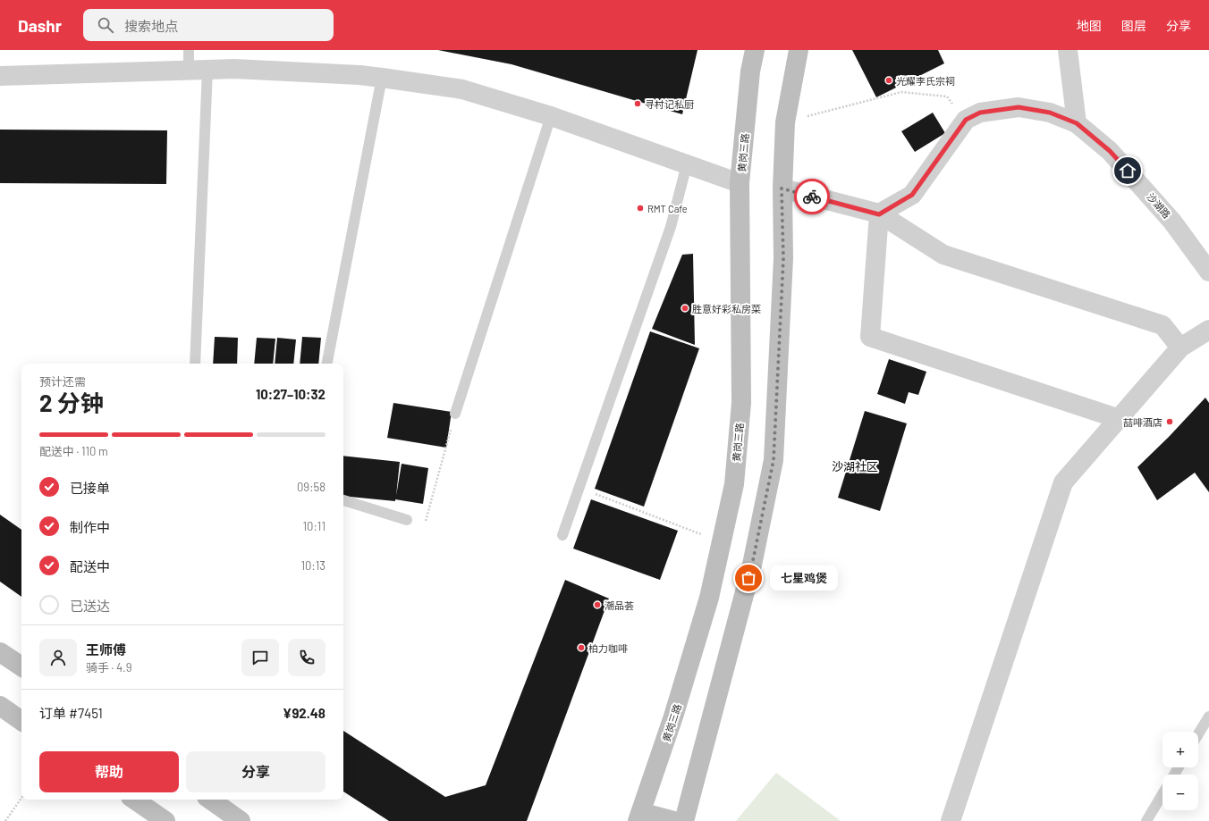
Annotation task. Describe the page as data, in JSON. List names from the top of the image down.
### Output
{
  "streets": {
    "main road": ["黄岗三路"],
    "street": ["沙湖路"]
  },
  "districts": ["沙湖社区"],
  "places": [
    "光耀李氏宗祠",
    "寻村记私厨",
    "RMT Cafe",
    "胜意好彩私房菜",
    "喆啡酒店",
    "七星鸡煲",
    "潮品荟",
    "柏力咖啡"
  ],
  "page": {
    "header": "Dashr",
    "search": "搜索地点",
    "nav": ["地图", "图层", "分享"],
    "heading": ["2 分钟", "预计还需", "10:27–10:32"],
    "panel": [
      "王师傅",
      "骑手 · 4.9",
      "订单 #7451",
      "¥92.48"
    ],
    "bar": "配送中 · 110 m",
    "list": [
      ["已接单", "09:58"],
      ["制作中", "10:11"],
      ["配送中", "10:13"],
      "已送达"
    ],
    "bubble": "七星鸡煲",
    "map_buttons": ["+", "−"],
    "buttons": ["帮助", "分享"]
  }
}
